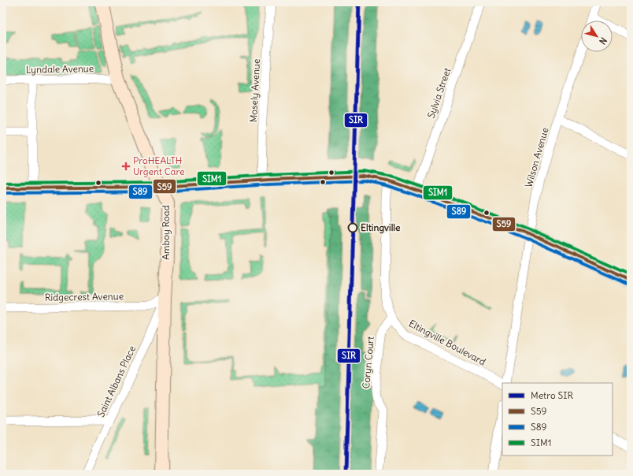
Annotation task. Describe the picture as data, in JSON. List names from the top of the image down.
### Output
{
  "streets": {
    "main road": ["Amboy Road"],
    "street": [
      "Lyndale Avenue",
      "Mosely Avenue",
      "Sylvia Street",
      "Wilson Avenue",
      "Ridgecrest Avenue",
      "Eltingville Boulevard",
      "Coryn Court",
      "Saint Albans Place"
    ]
  },
  "crossings": [
    ["Lyndale Avenue", "Amboy Road"],
    ["Amboy Road", "Ridgecrest Avenue"],
    ["Amboy Road", "Saint Albans Place"],
    ["Ridgecrest Avenue", "Saint Albans Place"],
    ["Eltingville Boulevard", "Coryn Court"]
  ],
  "places": {
    "health": ["ProHEALTH Urgent Care"],
    "other": ["Eltingville"]
  },
  "lines": [
    "metro line SIR",
    "transit line SIM1",
    "transit line S59",
    "transit line S89"
  ],
  "legend": [
    "Metro SIR",
    "S59",
    "S89",
    "SIM1"
  ],
  "north": "bottom right"
}
